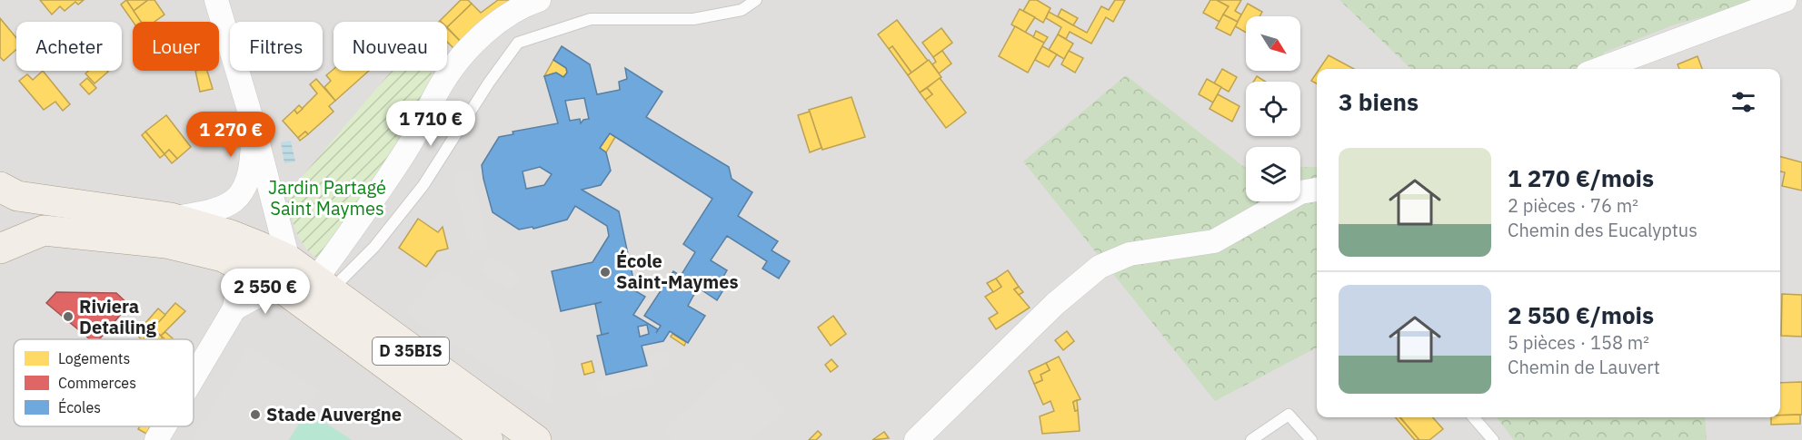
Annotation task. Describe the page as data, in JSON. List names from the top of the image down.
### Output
{
  "streets": {
    "main road": ["D 35BIS"]
  },
  "parks": ["Jardin Partagé Saint Maymes"],
  "places": ["École Saint-Maymes", "Riviera Detailing", "Stade Auvergne"],
  "legend": ["Logements", "Commerces", "Écoles"],
  "north": "bottom right",
  "page": {
    "chip": [
      "Acheter",
      "Louer",
      "Filtres",
      "Nouveau"
    ],
    "heading": "3 biens",
    "price": ["1 710 €", "1 270 €", "2 550 €"],
    "list": [
      {
        "name": "1 270 €/mois",
        "note": "2 pièces · 76 m² · Chemin des Eucalyptus"
      },
      {
        "name": "2 550 €/mois",
        "note": "5 pièces · 158 m² · Chemin de Lauvert"
      }
    ]
  }
}
